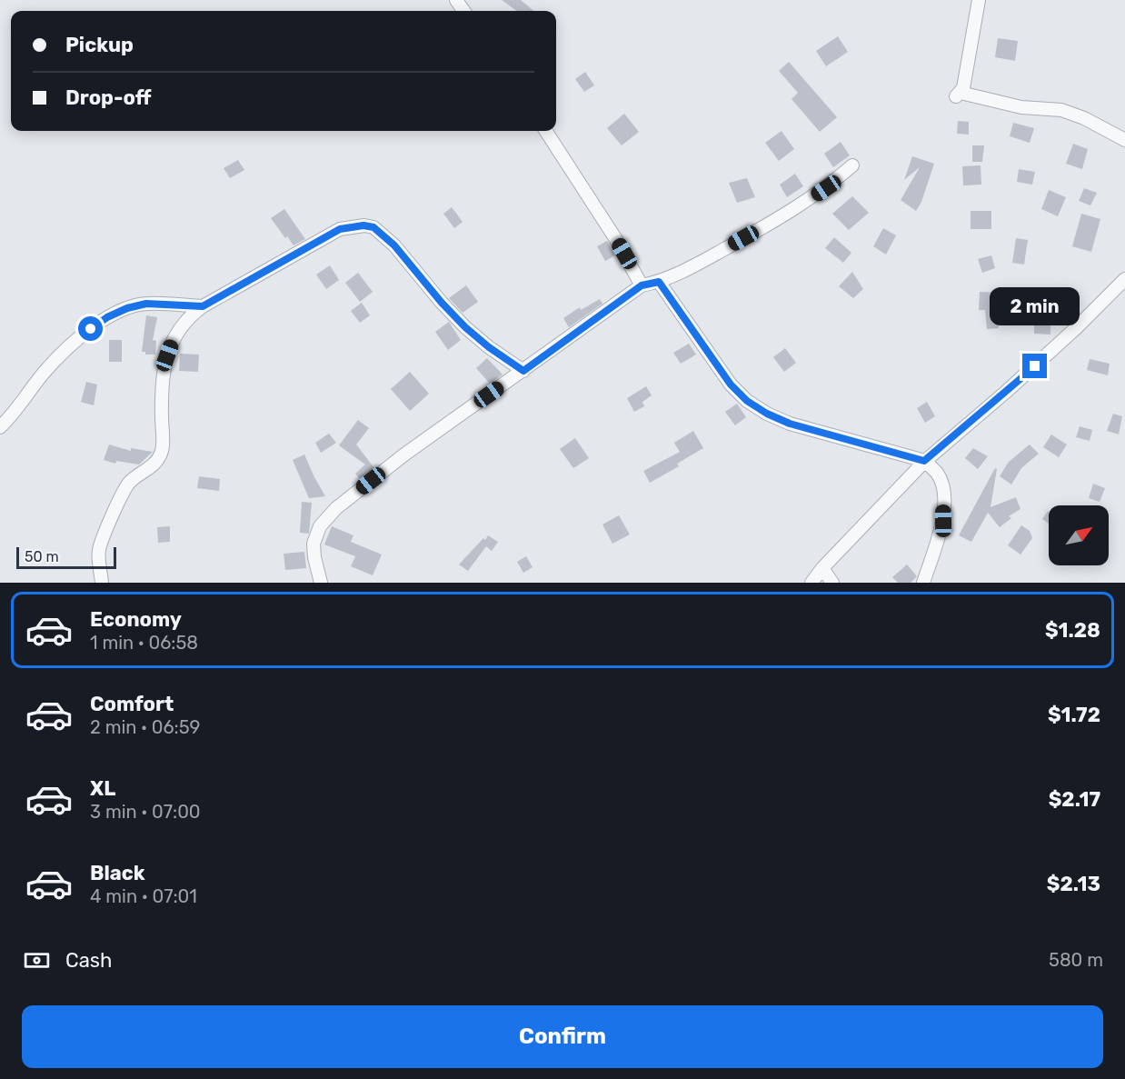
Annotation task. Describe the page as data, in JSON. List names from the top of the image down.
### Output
{
  "scale_bar": "50 m",
  "north": "top right",
  "page": {
    "banner": ["Pickup", "Drop-off"],
    "bubble": "2 min",
    "scale": "50 m",
    "list": [
      {
        "name": "Economy",
        "note": "1 min · 06:58",
        "value": "$1.28"
      },
      {
        "name": "Comfort",
        "note": "2 min · 06:59",
        "value": "$1.72"
      },
      {
        "name": "XL",
        "note": "3 min · 07:00",
        "value": "$2.17"
      },
      {
        "name": "Black",
        "note": "4 min · 07:01",
        "value": "$2.13"
      }
    ],
    "pay": ["Cash", "580 m"],
    "buttons": "Confirm"
  }
}
